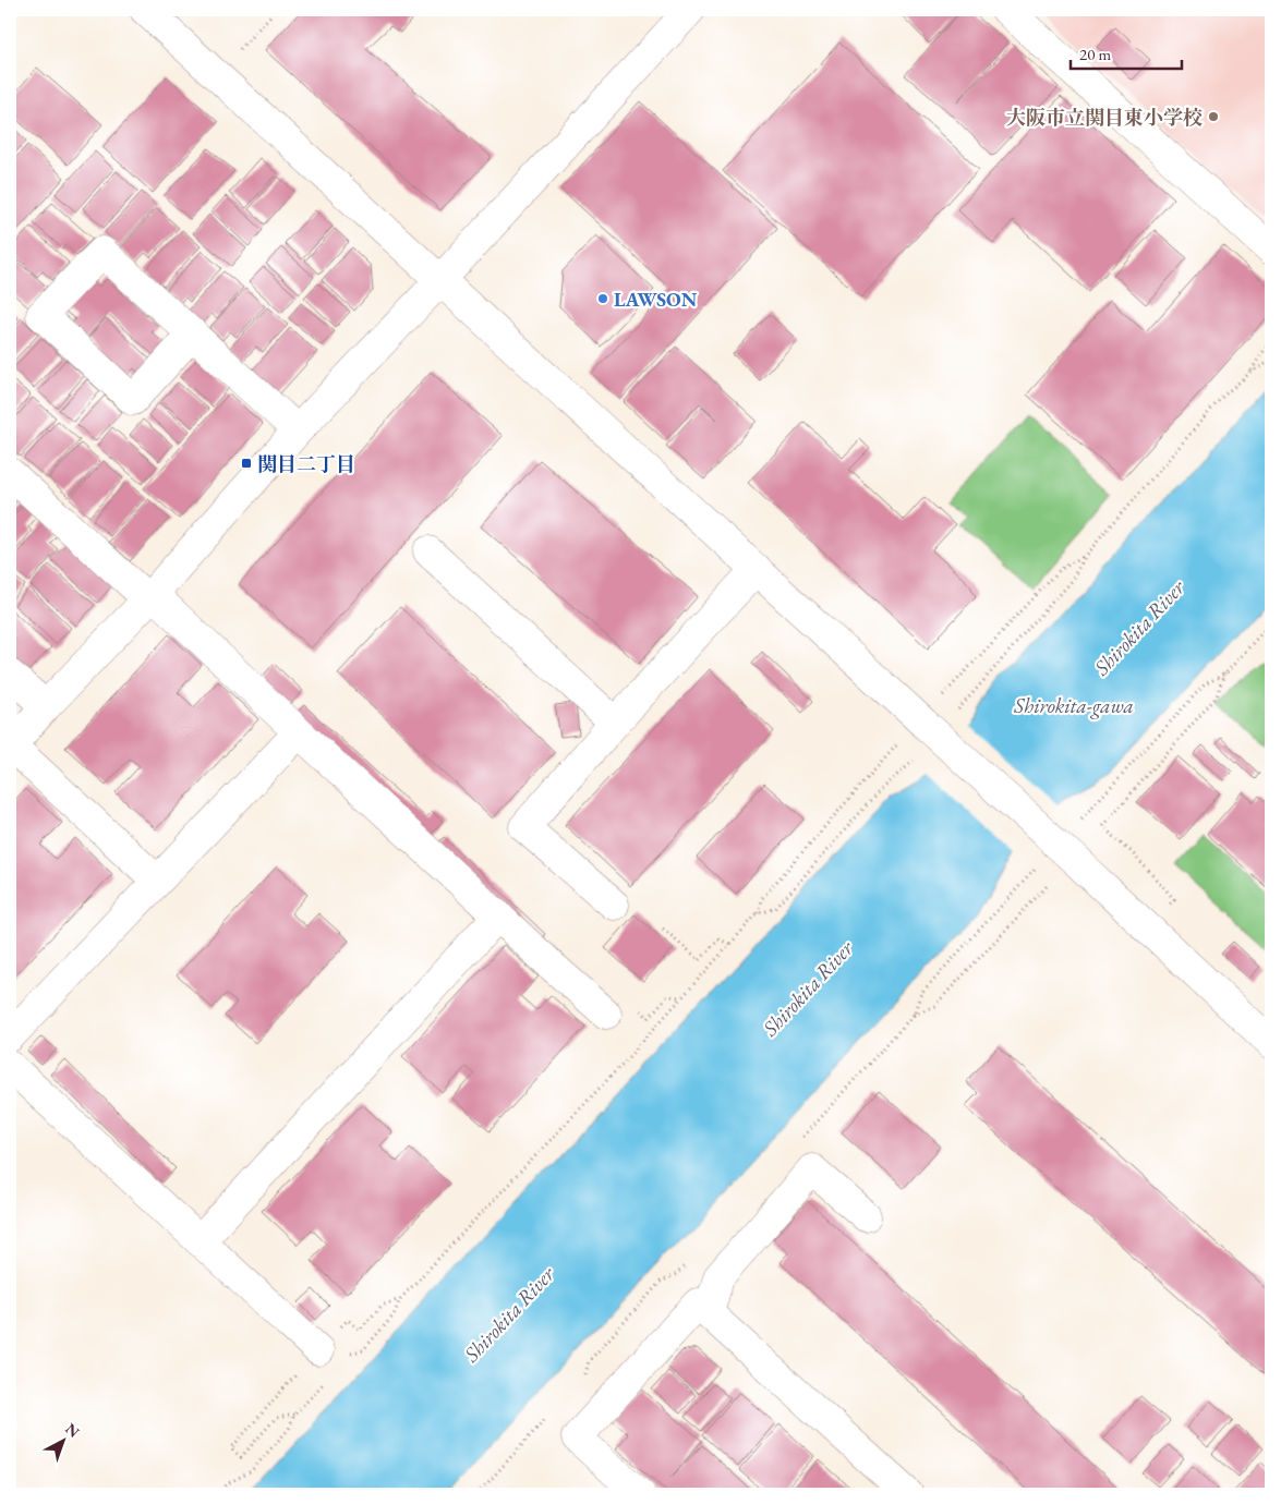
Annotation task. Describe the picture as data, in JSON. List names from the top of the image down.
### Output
{
  "water": ["Shirokita River", "Shirokita-gawa"],
  "places": {
    "other": ["大阪市立関目東小学校", "LAWSON"],
    "transit": ["関目二丁目"]
  },
  "scale_bar": "20 m",
  "north": "top right"
}
